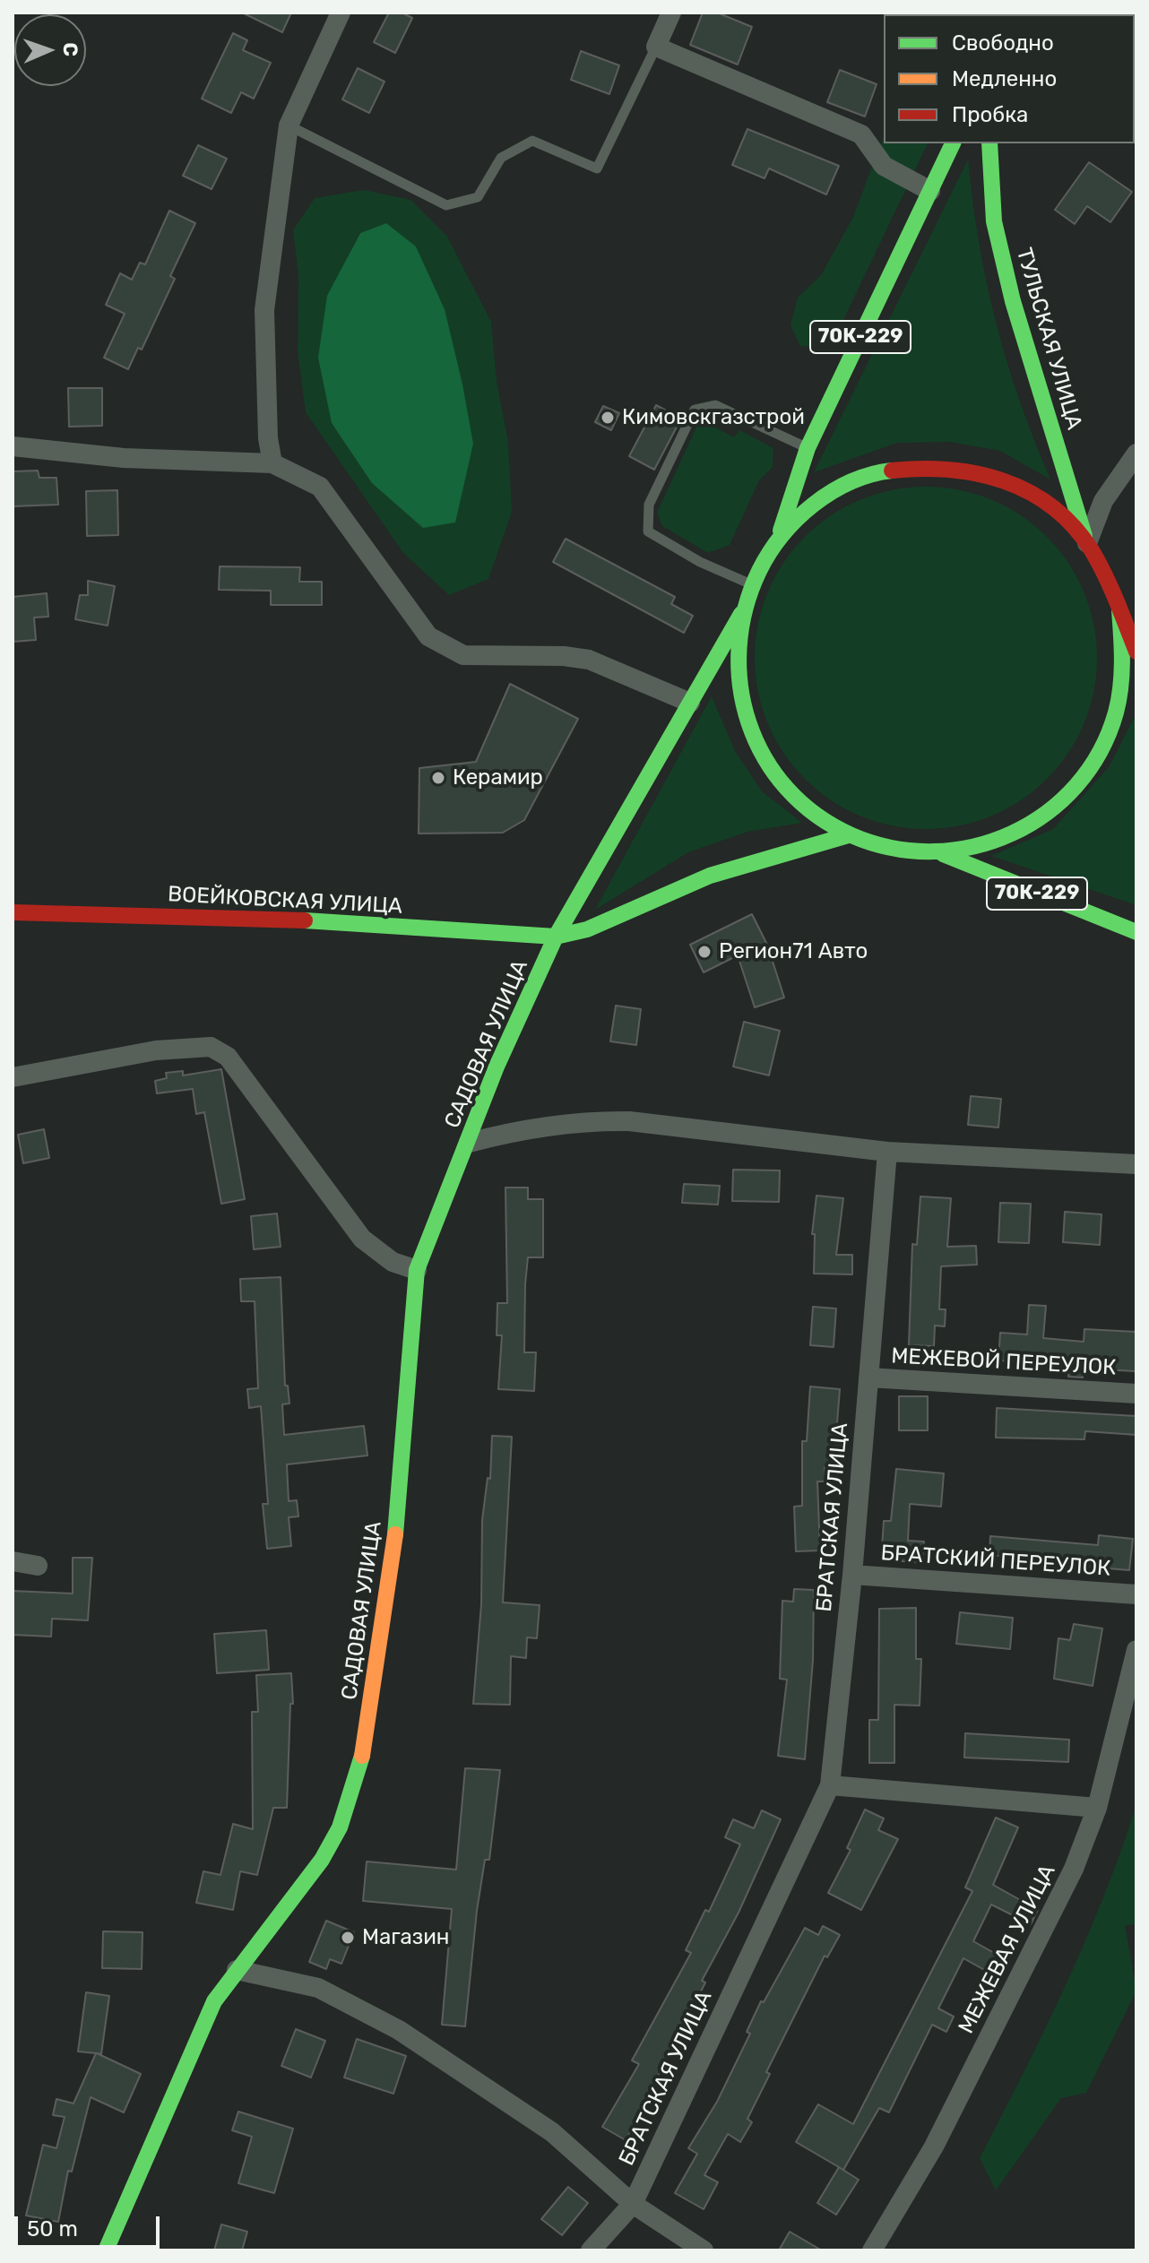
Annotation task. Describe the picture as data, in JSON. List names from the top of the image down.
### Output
{
  "streets": {
    "main road": [
      "70К-229",
      "ТУЛЬСКАЯ УЛИЦА",
      "ВОЕЙКОВСКАЯ УЛИЦА",
      "САДОВАЯ УЛИЦА"
    ],
    "street": [
      "МЕЖЕВОЙ ПЕРЕУЛОК",
      "БРАТСКАЯ УЛИЦА",
      "БРАТСКИЙ ПЕРЕУЛОК",
      "МЕЖЕВАЯ УЛИЦА"
    ]
  },
  "crossings": [
    ["70К-229", "ТУЛЬСКАЯ УЛИЦА"],
    ["70К-229", "САДОВАЯ УЛИЦА"],
    ["ВОЕЙКОВСКАЯ УЛИЦА", "САДОВАЯ УЛИЦА"],
    ["МЕЖЕВОЙ ПЕРЕУЛОК", "БРАТСКАЯ УЛИЦА"],
    ["БРАТСКАЯ УЛИЦА", "БРАТСКИЙ ПЕРЕУЛОК"]
  ],
  "places": [
    "Кимовскгазстрой",
    "Керамир",
    "Регион71 Авто",
    "Магазин"
  ],
  "legend": ["Свободно", "Медленно", "Пробка"],
  "scale_bar": "50 m",
  "north": "right"
}
